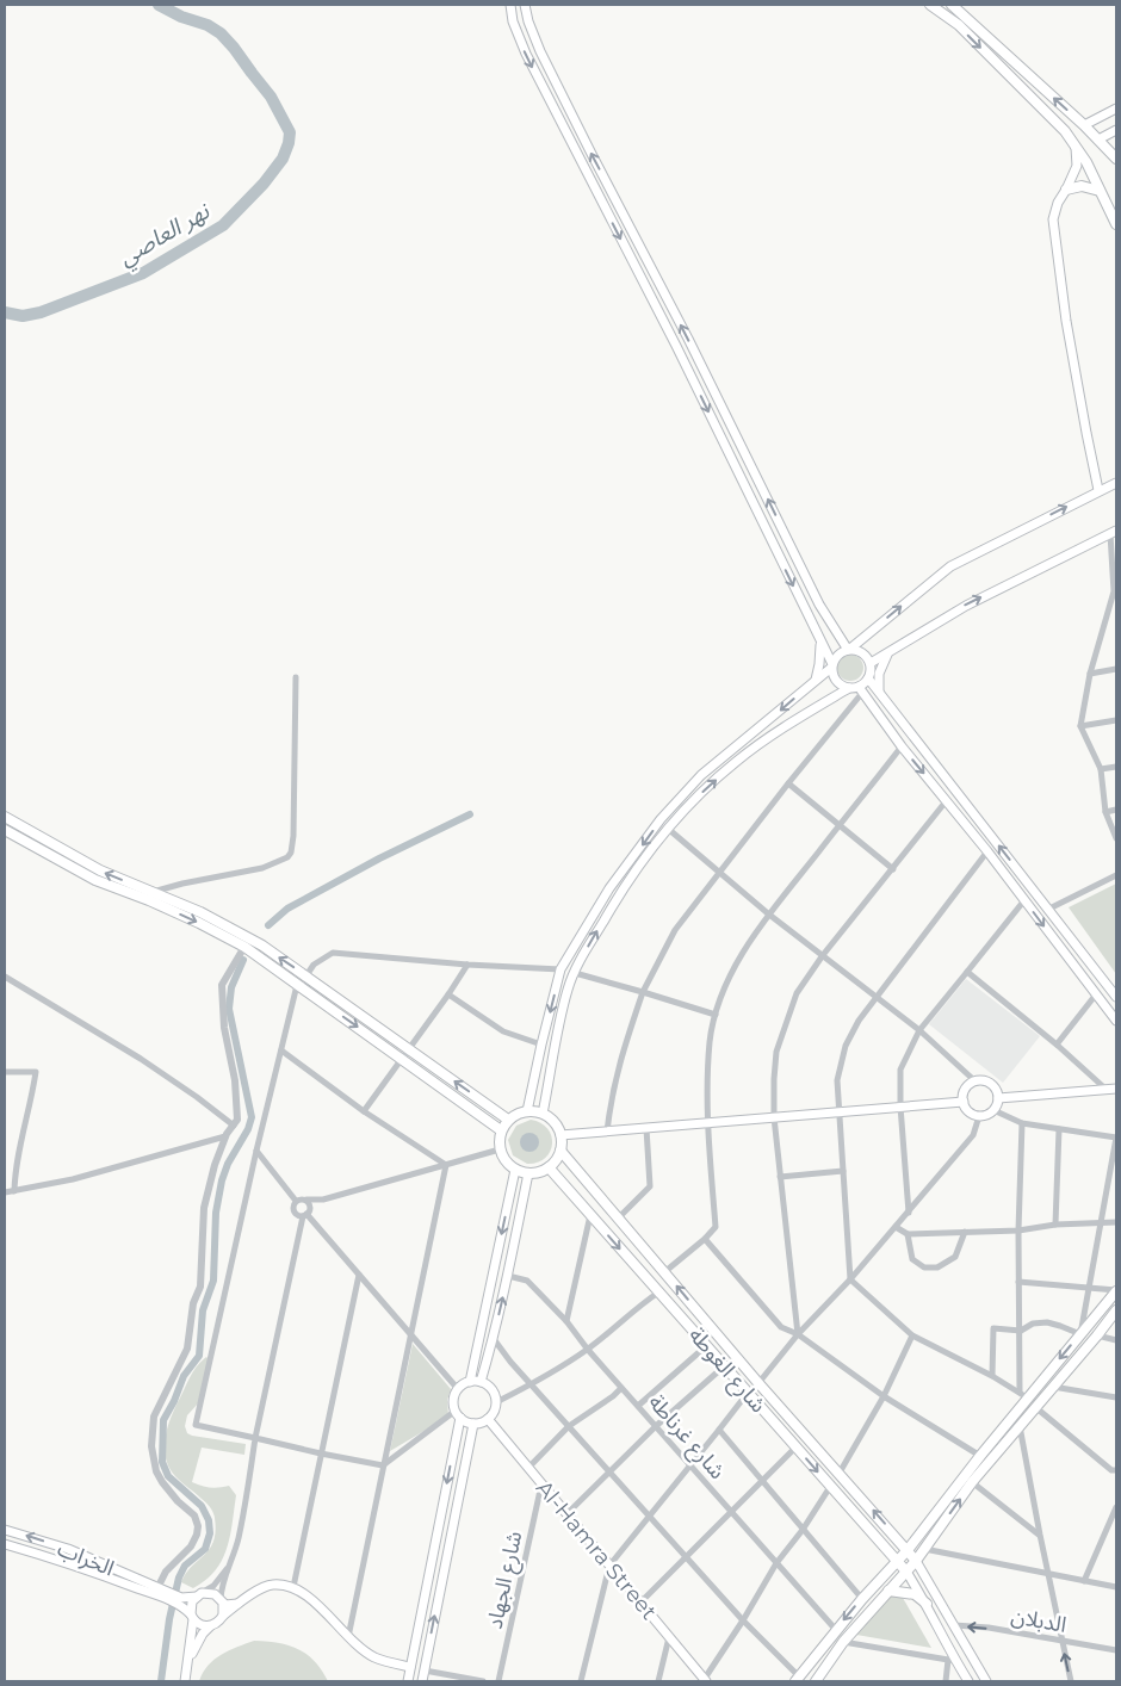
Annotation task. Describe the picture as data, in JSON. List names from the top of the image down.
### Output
{
  "streets": {
    "main road": ["شارع الغوطة", "Al-Hamra Street", "الخراب"],
    "street": ["شارع غرناطة", "شارع الجهاد", "الدبلان"]
  },
  "crossings": [
    ["Al-Hamra Street", "شارع الجهاد"]
  ],
  "one_way": ["الدبلان"],
  "water": ["نهر العاصي"]
}
